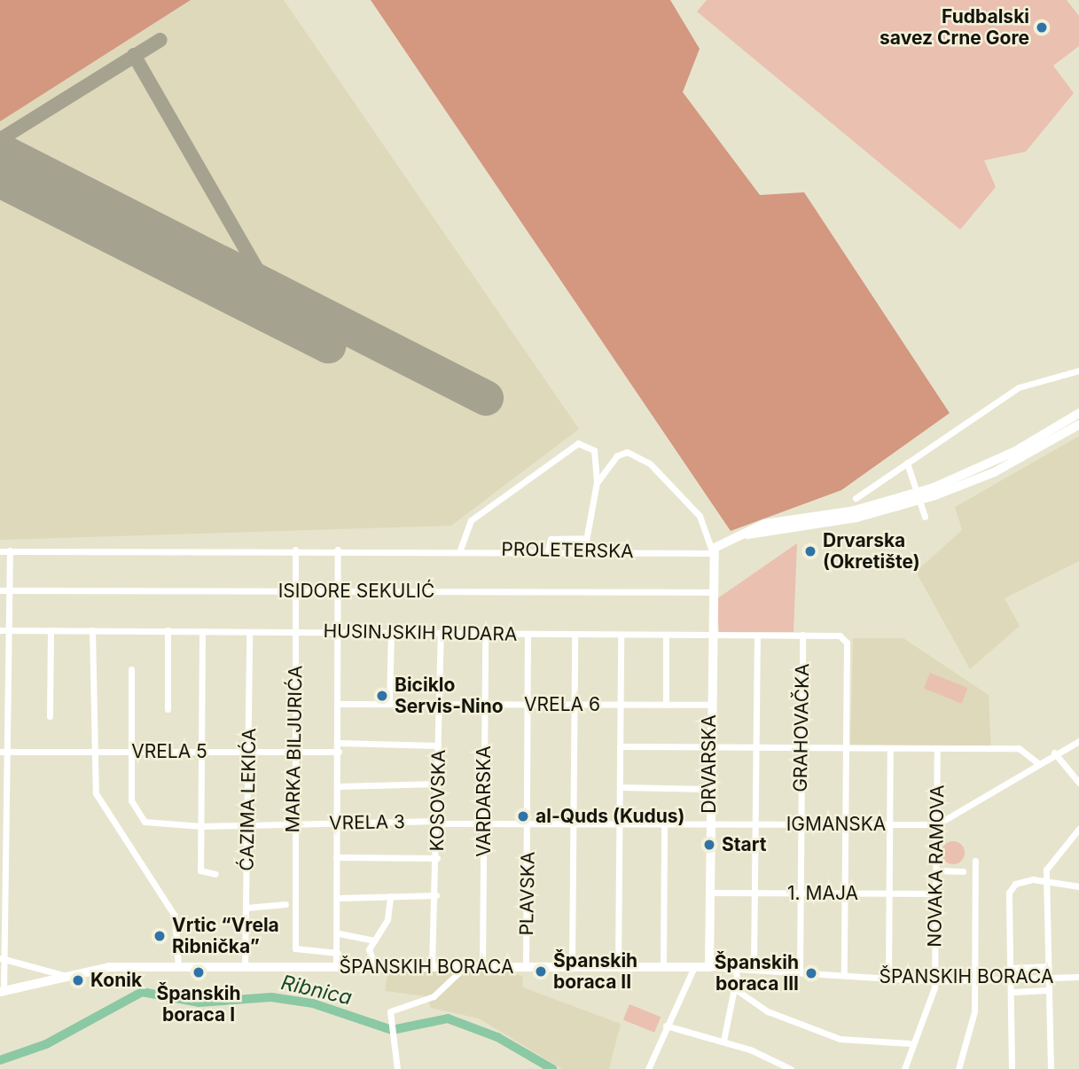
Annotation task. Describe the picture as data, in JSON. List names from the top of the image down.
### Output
{
  "streets": {
    "main road": ["DRVARSKA", "ŠPANSKIH BORACA"],
    "street": [
      "PROLETERSKA",
      "ISIDORE SEKULIĆ",
      "HUSINJSKIH RUDARA",
      "VRELA 6",
      "GRAHOVAČKA",
      "MARKA BILJURIĆA",
      "VRELA 5",
      "ĆAZIMA LEKIĆA",
      "KOSOVSKA",
      "VARDARSKA",
      "VRELA 3",
      "IGMANSKA",
      "NOVAKA RAMOVA",
      "PLAVSKA",
      "1. MAJA"
    ]
  },
  "crossings": [
    ["PROLETERSKA", "MARKA BILJURIĆA"],
    ["ISIDORE SEKULIĆ", "MARKA BILJURIĆA"],
    ["HUSINJSKIH RUDARA", "GRAHOVAČKA"],
    ["HUSINJSKIH RUDARA", "MARKA BILJURIĆA"],
    ["HUSINJSKIH RUDARA", "DRVARSKA"],
    ["HUSINJSKIH RUDARA", "ĆAZIMA LEKIĆA"],
    ["HUSINJSKIH RUDARA", "KOSOVSKA"],
    ["HUSINJSKIH RUDARA", "VARDARSKA"],
    ["HUSINJSKIH RUDARA", "PLAVSKA"],
    ["VRELA 6", "DRVARSKA"],
    ["VRELA 6", "KOSOVSKA"],
    ["VRELA 6", "VARDARSKA"],
    ["VRELA 6", "PLAVSKA"],
    ["GRAHOVAČKA", "IGMANSKA"],
    ["GRAHOVAČKA", "1. MAJA"],
    ["GRAHOVAČKA", "ŠPANSKIH BORACA"],
    ["MARKA BILJURIĆA", "VRELA 5"],
    ["MARKA BILJURIĆA", "VRELA 3"],
    ["VRELA 5", "ĆAZIMA LEKIĆA"],
    ["VRELA 5", "VRELA 3"],
    ["DRVARSKA", "IGMANSKA"],
    ["DRVARSKA", "1. MAJA"],
    ["DRVARSKA", "ŠPANSKIH BORACA"],
    ["ĆAZIMA LEKIĆA", "VRELA 3"],
    ["ĆAZIMA LEKIĆA", "ŠPANSKIH BORACA"],
    ["KOSOVSKA", "VRELA 3"],
    ["KOSOVSKA", "IGMANSKA"],
    ["KOSOVSKA", "ŠPANSKIH BORACA"],
    ["VARDARSKA", "IGMANSKA"],
    ["VARDARSKA", "ŠPANSKIH BORACA"],
    ["VRELA 3", "IGMANSKA"],
    ["IGMANSKA", "NOVAKA RAMOVA"],
    ["IGMANSKA", "PLAVSKA"],
    ["NOVAKA RAMOVA", "1. MAJA"],
    ["NOVAKA RAMOVA", "ŠPANSKIH BORACA"],
    ["PLAVSKA", "ŠPANSKIH BORACA"]
  ],
  "water": ["Ribnica"],
  "places": [
    "Fudbalski savez Crne Gore",
    "Drvarska (Okretište)",
    "Biciklo Servis-Nino",
    "al-Quds (Kudus)",
    "Start",
    "Vrtic “Vrela Ribnička”",
    "Španskih boraca II",
    "Španskih boraca I",
    "Španskih boraca III",
    "Konik"
  ]
}
